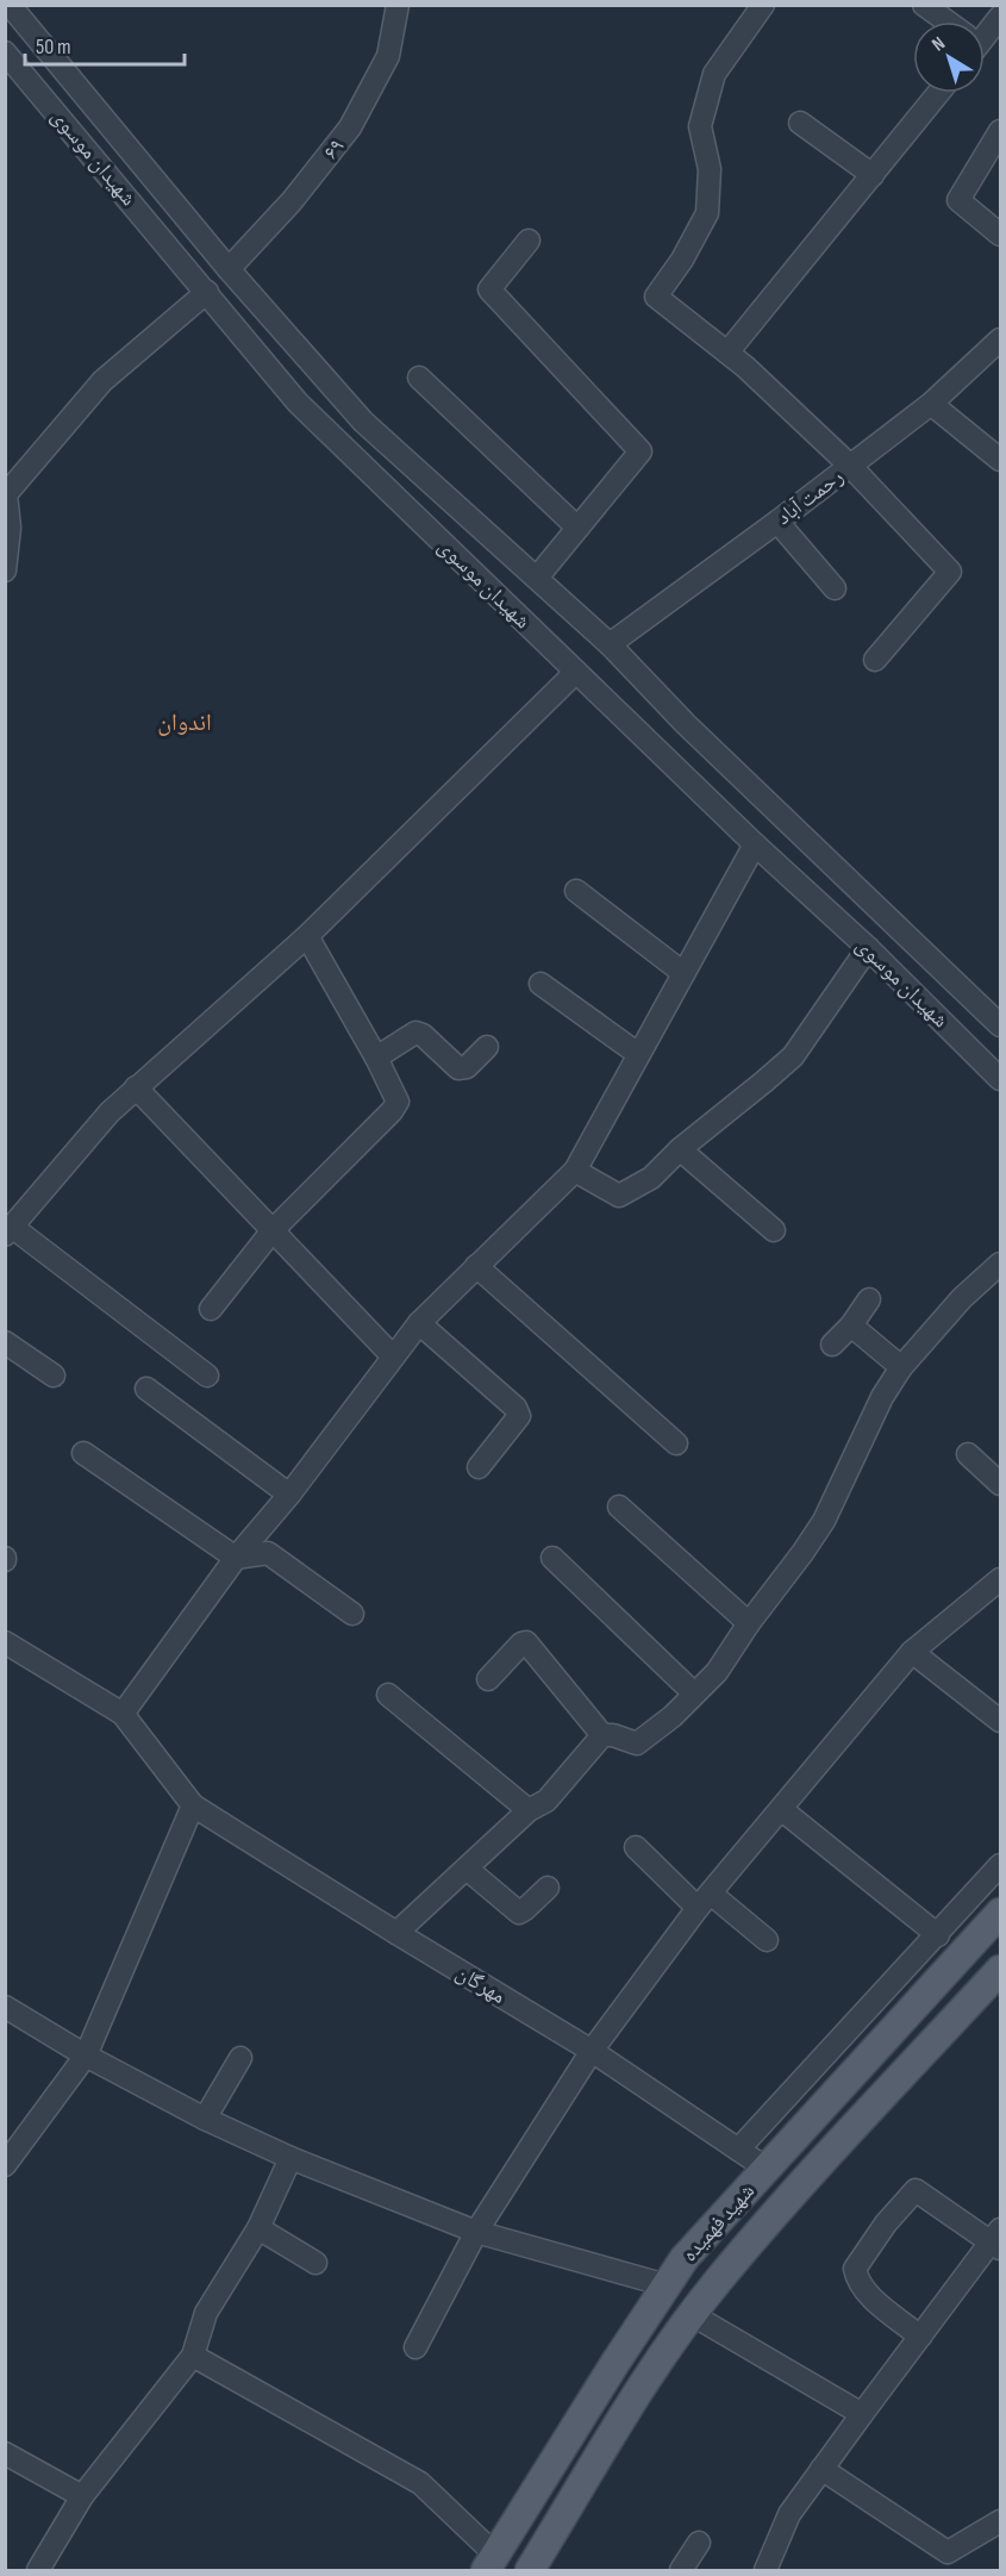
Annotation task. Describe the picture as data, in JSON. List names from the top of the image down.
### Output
{
  "streets": {
    "main road": ["شهید فهمیده"],
    "street": [
      "۶۹",
      "شهیدان موسوی",
      "رحمت آباد",
      "مهرگان"
    ]
  },
  "crossings": [
    ["۶۹", "شهیدان موسوی"],
    ["شهیدان موسوی", "رحمت آباد"],
    ["مهرگان", "شهید فهمیده"]
  ],
  "districts": ["اندوان"],
  "scale_bar": "50 m",
  "north": "top left"
}
